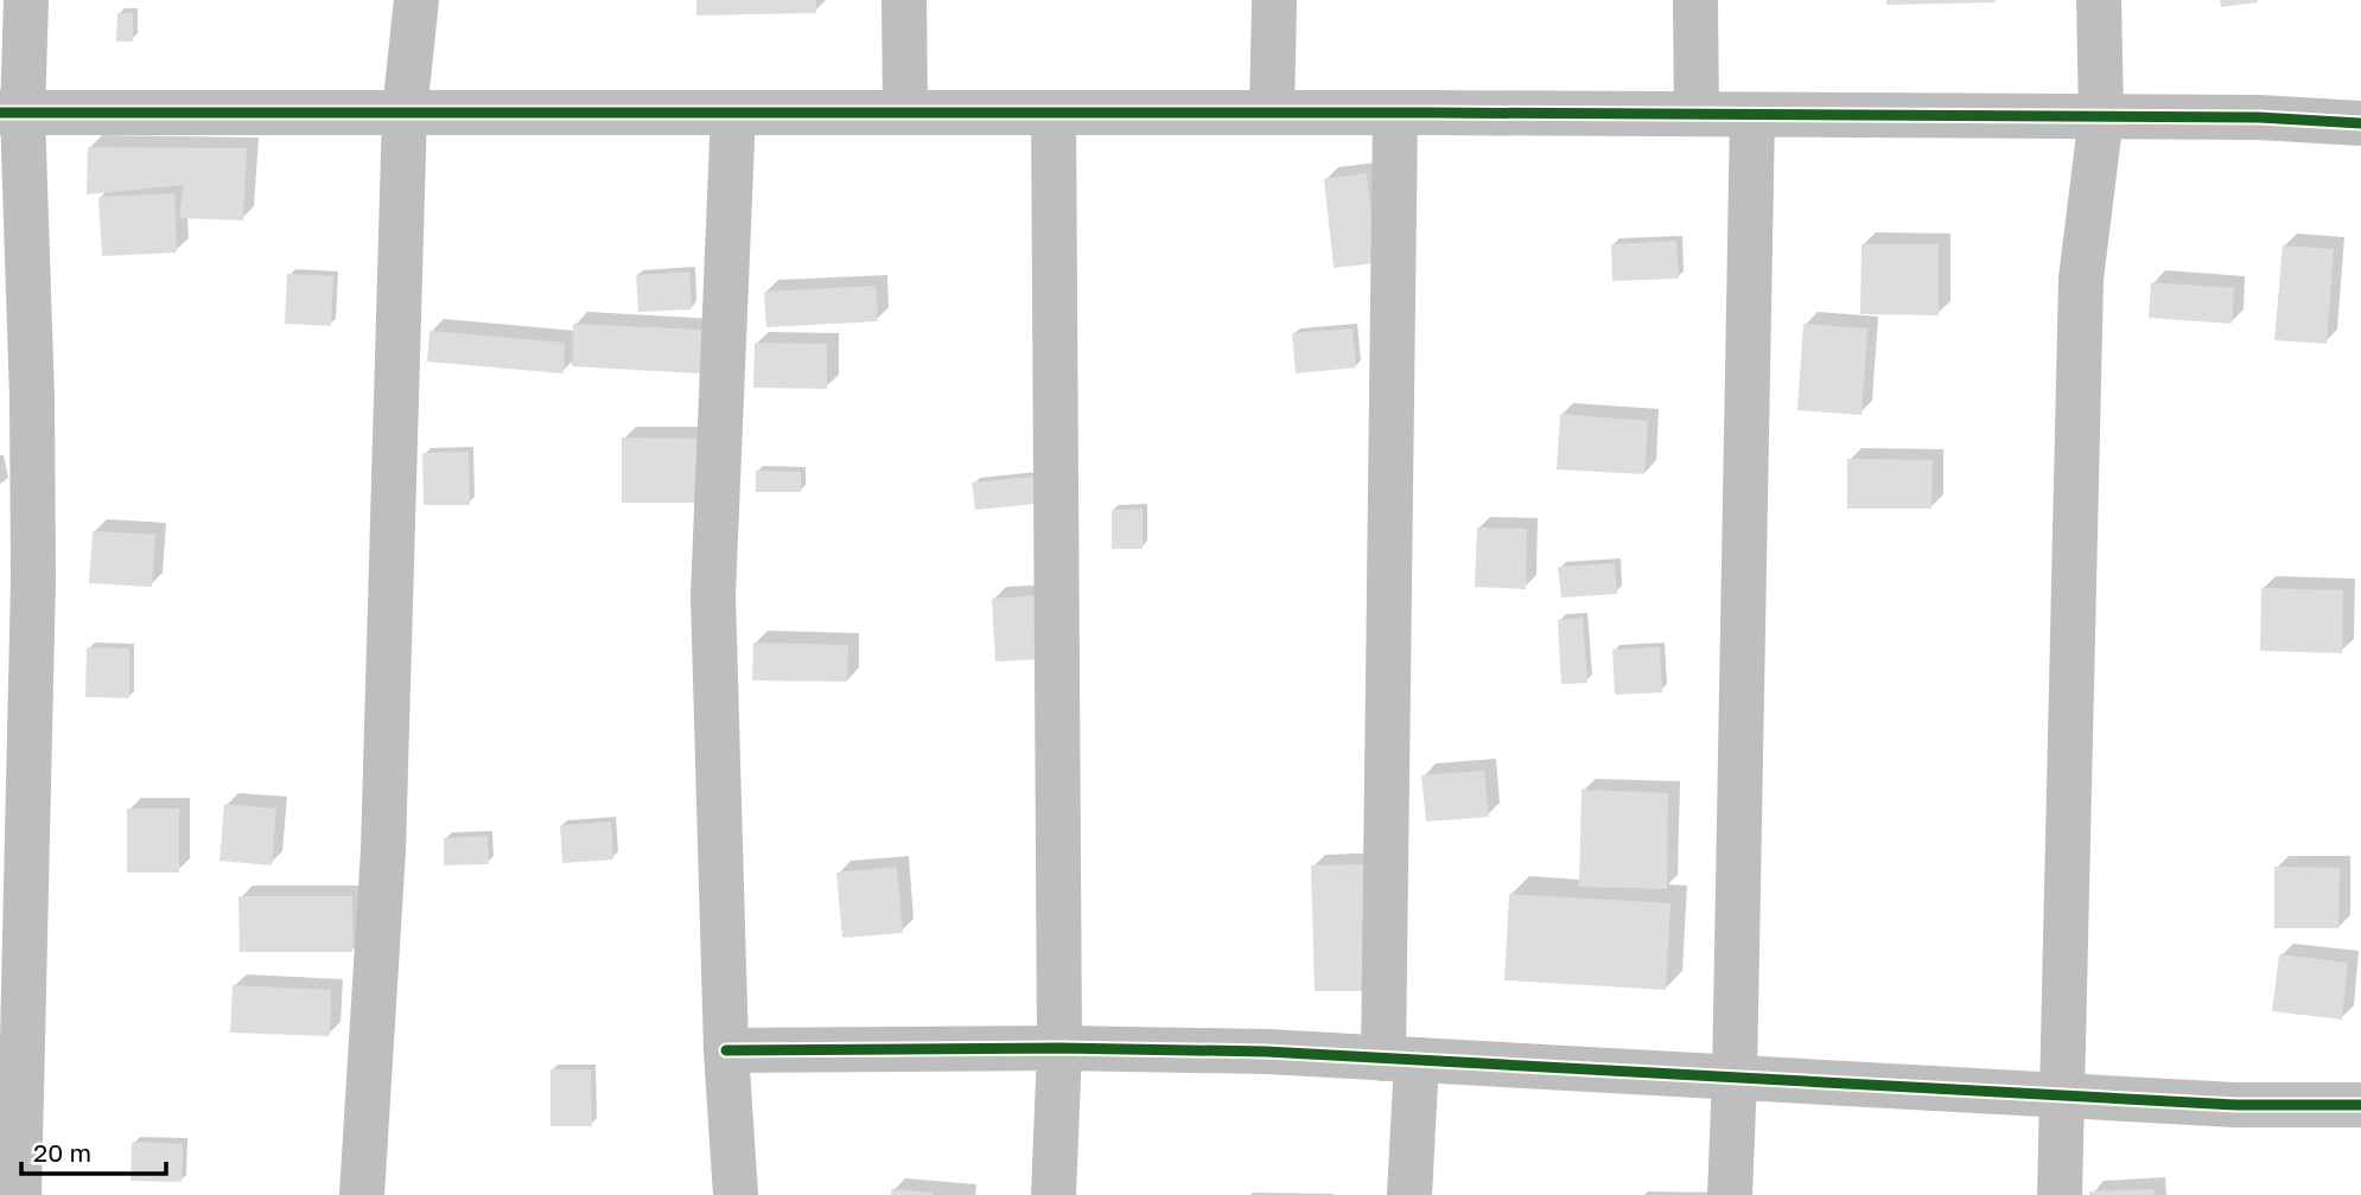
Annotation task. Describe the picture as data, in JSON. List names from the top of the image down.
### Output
{
  "scale_bar": "20 m"
}
